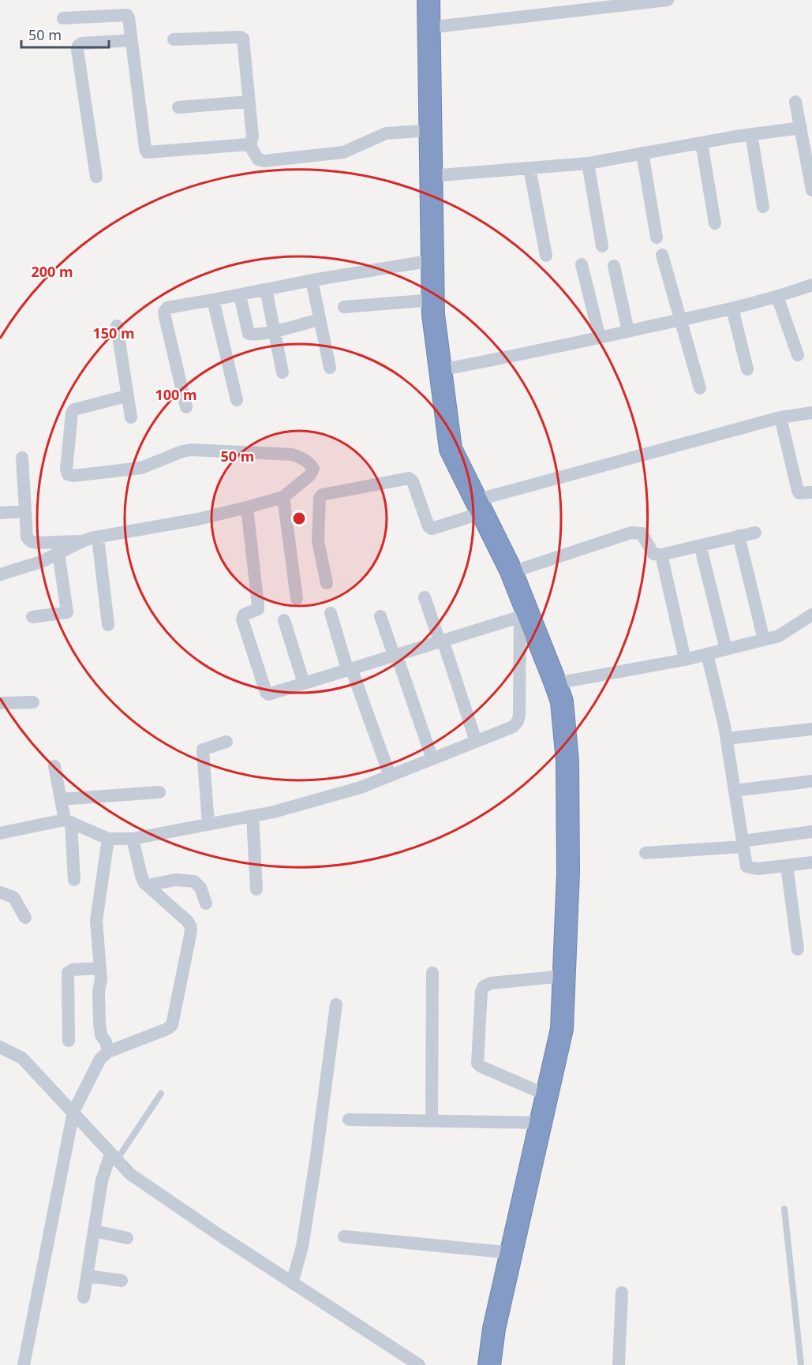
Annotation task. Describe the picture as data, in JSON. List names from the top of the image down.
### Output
{
  "scale_bar": "50 m",
  "rings": [
    "200 m",
    "150 m",
    "100 m",
    "50 m"
  ]
}
